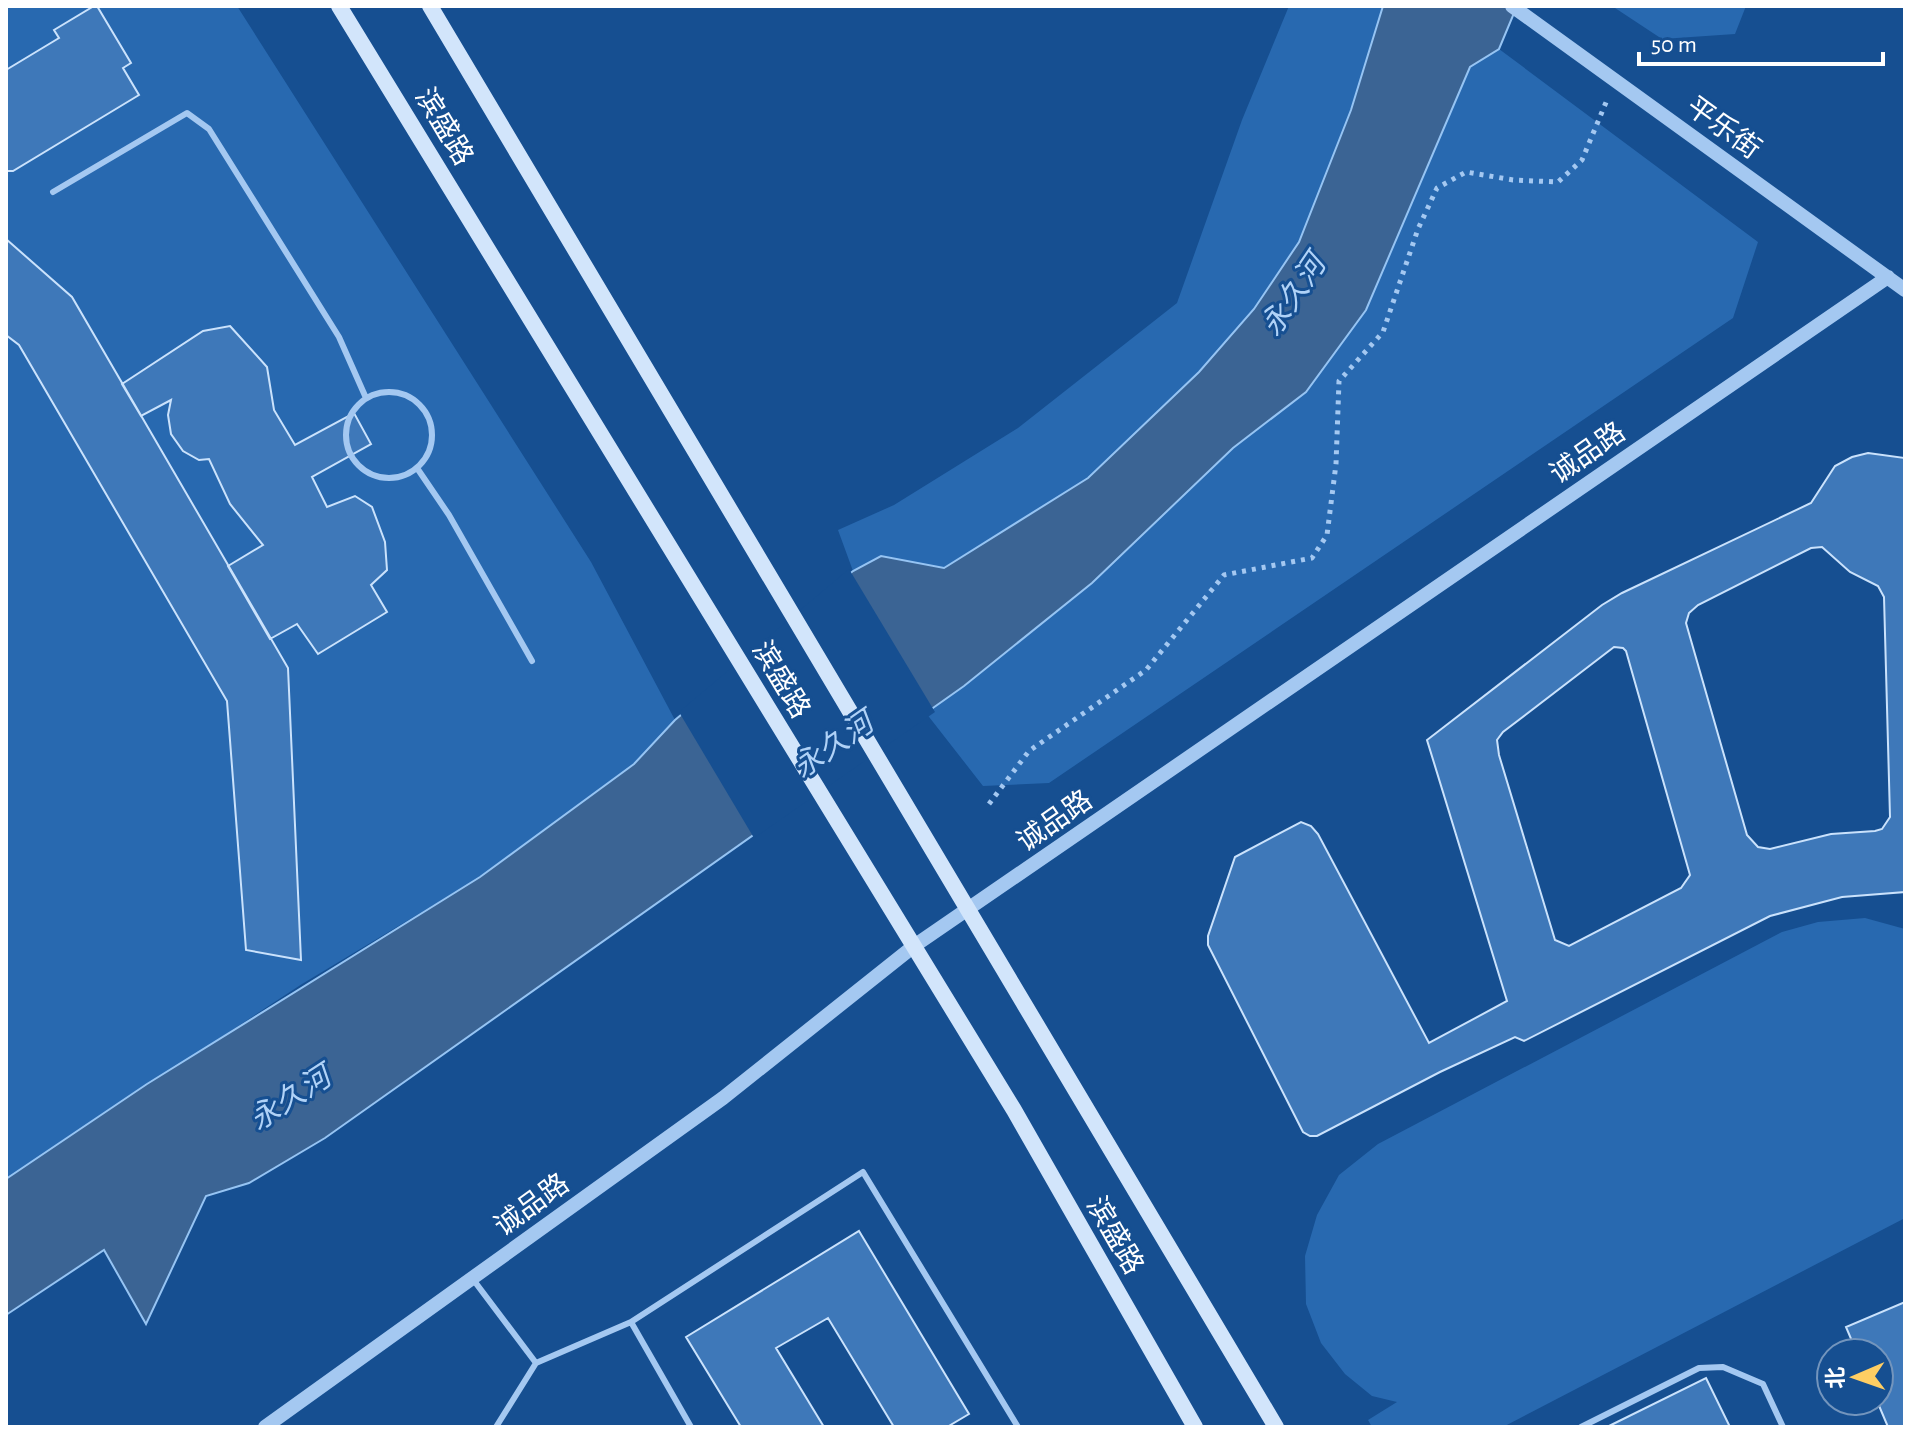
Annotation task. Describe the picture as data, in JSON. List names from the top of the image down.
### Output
{
  "streets": {
    "main road": ["滨盛路"],
    "street": ["平乐街", "诚品路"]
  },
  "crossings": [
    ["滨盛路", "诚品路"],
    ["平乐街", "诚品路"]
  ],
  "water": ["永久河"],
  "scale_bar": "50 m",
  "north": "left"
}
